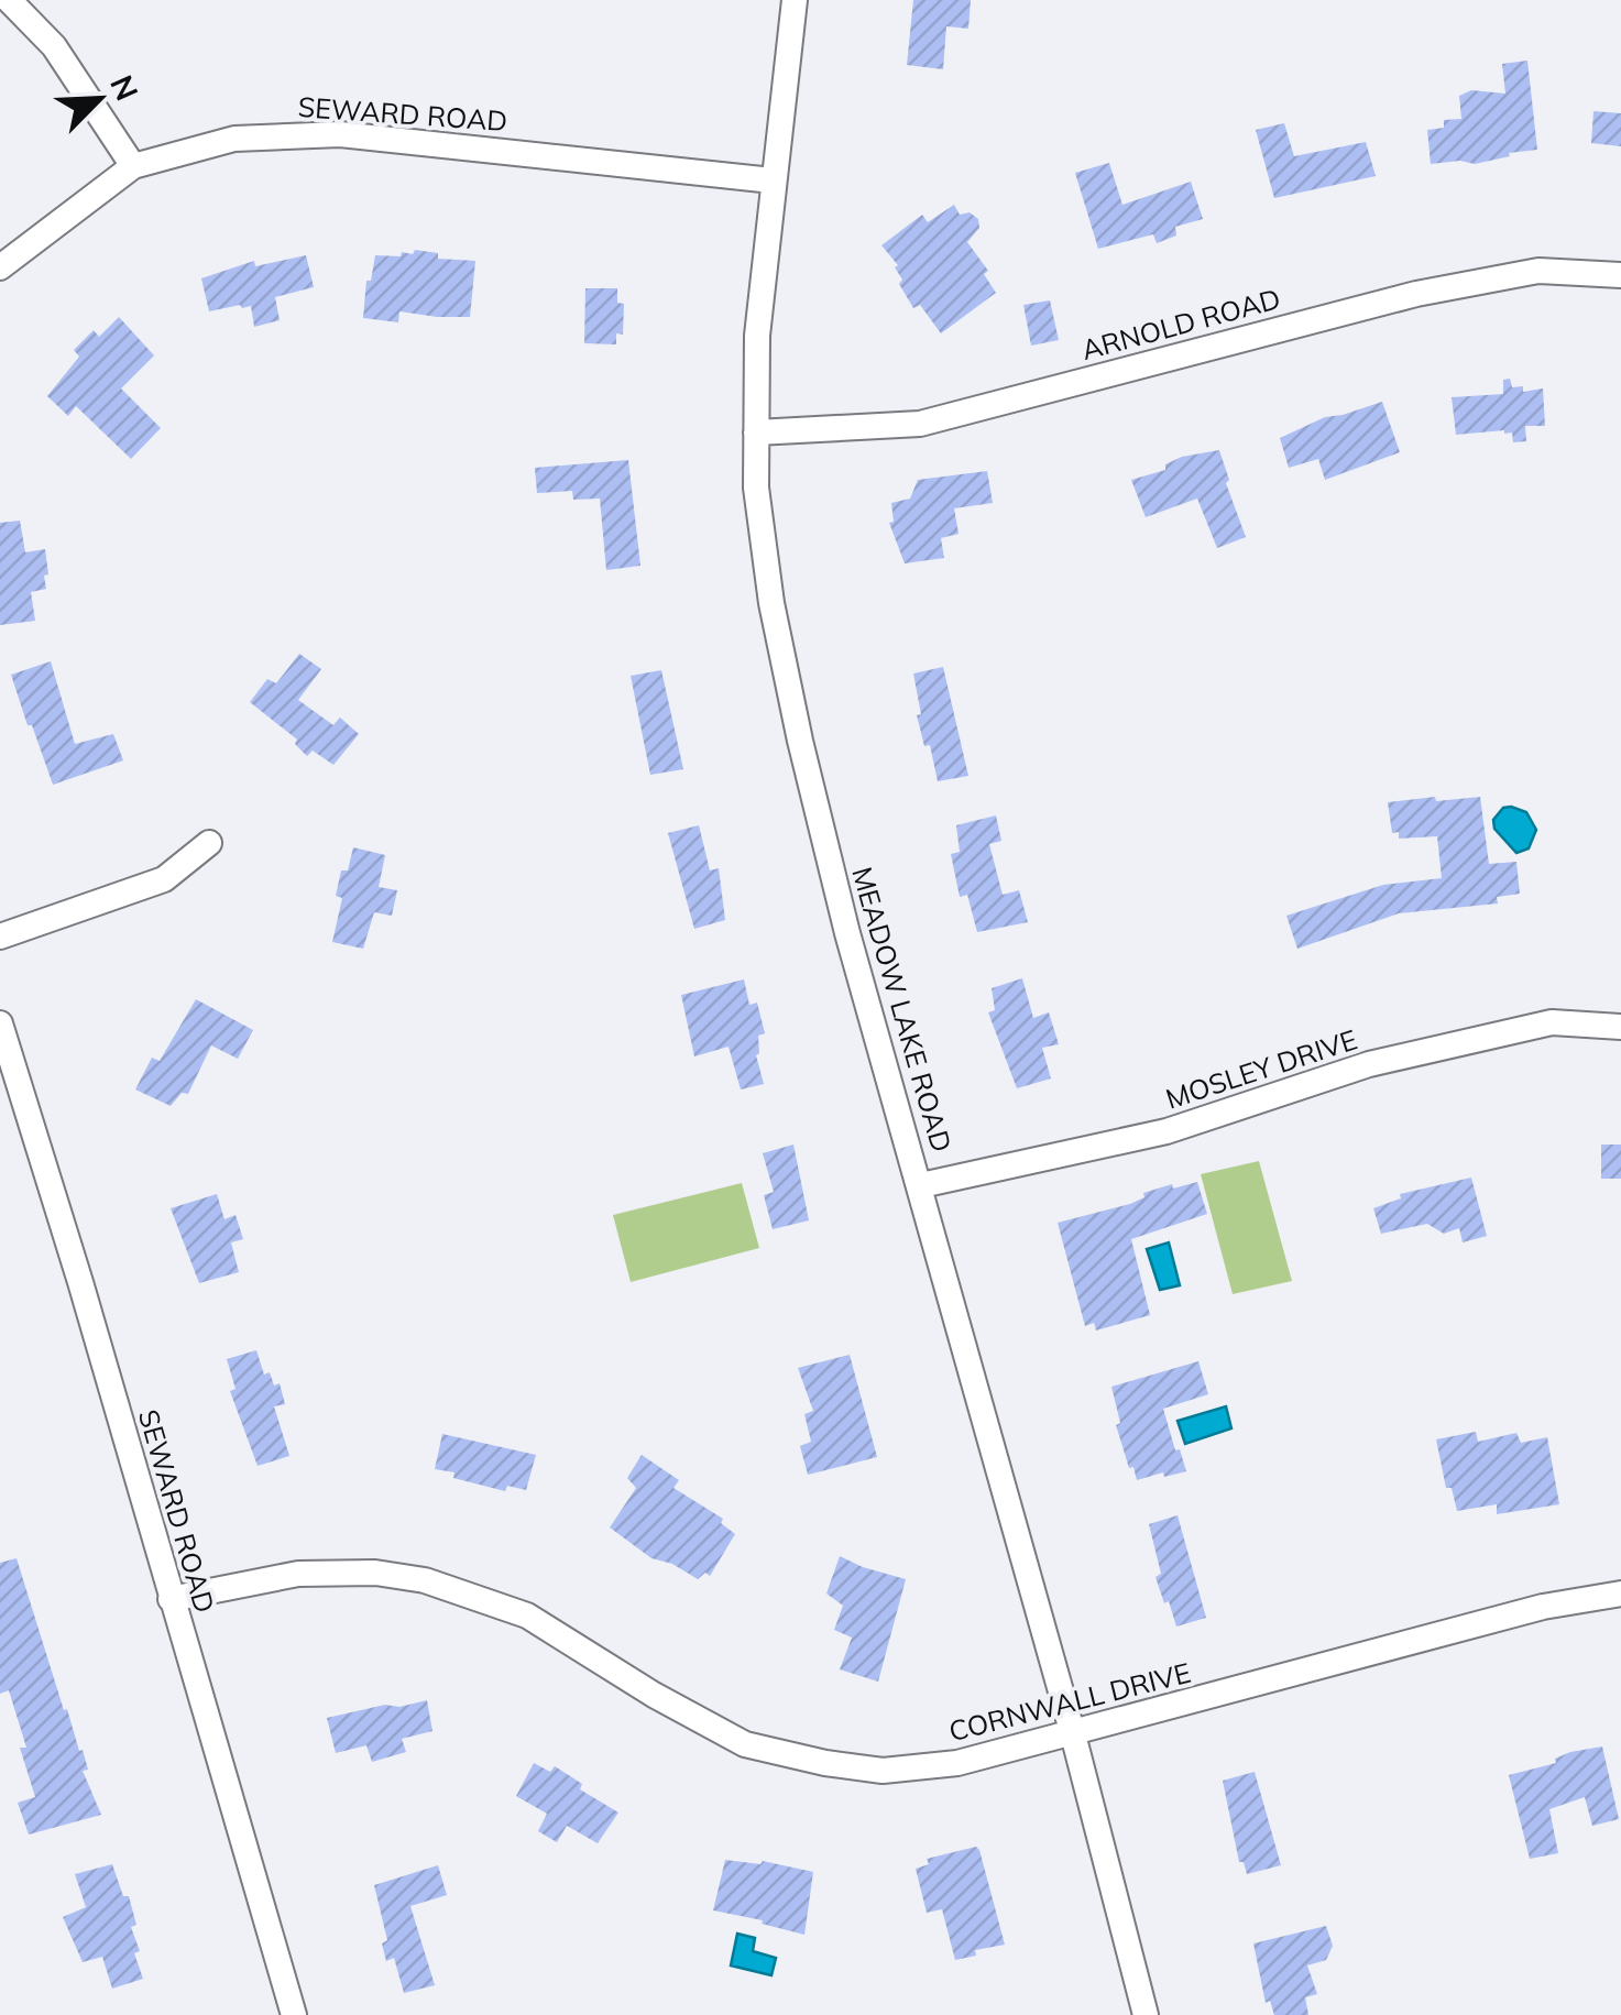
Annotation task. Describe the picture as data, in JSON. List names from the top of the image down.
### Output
{
  "streets": {
    "street": [
      "SEWARD ROAD",
      "ARNOLD ROAD",
      "MEADOW LAKE ROAD",
      "MOSLEY DRIVE",
      "CORNWALL DRIVE"
    ]
  },
  "crossings": [
    ["SEWARD ROAD", "MEADOW LAKE ROAD"],
    ["SEWARD ROAD", "CORNWALL DRIVE"],
    ["ARNOLD ROAD", "MEADOW LAKE ROAD"],
    ["MEADOW LAKE ROAD", "MOSLEY DRIVE"],
    ["MEADOW LAKE ROAD", "CORNWALL DRIVE"]
  ],
  "north": "top right"
}
